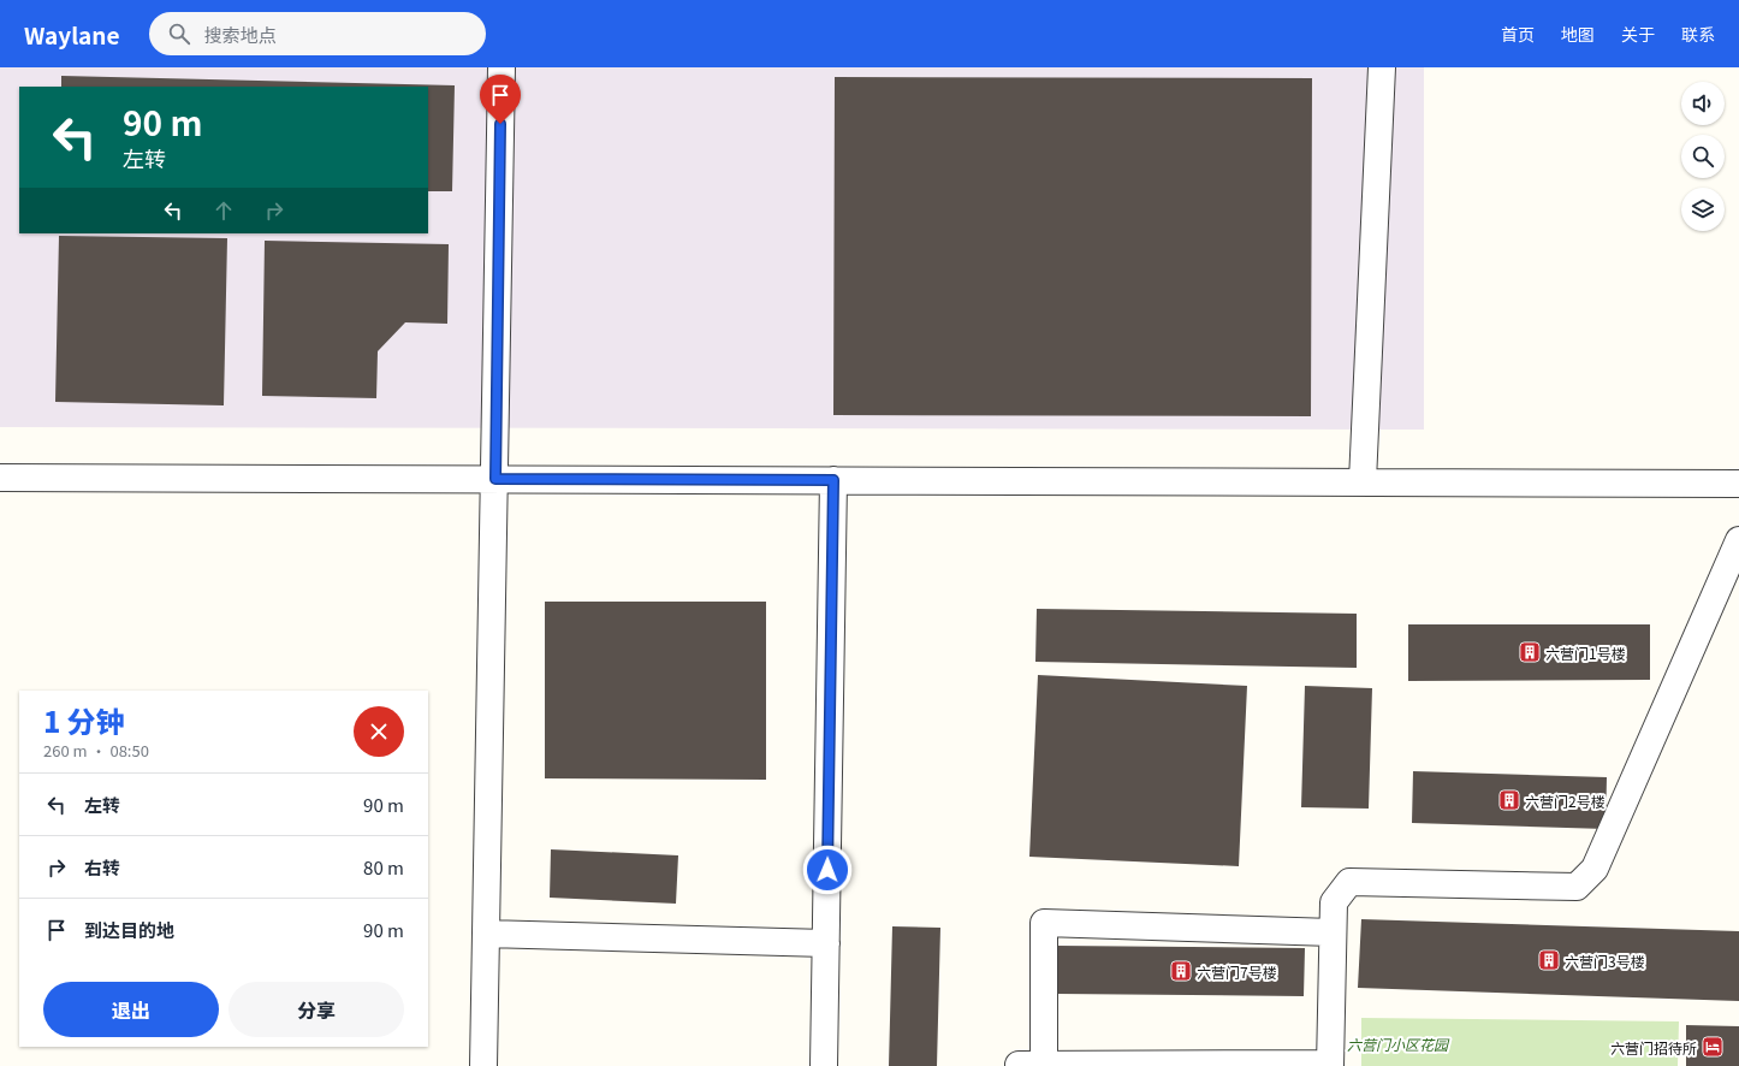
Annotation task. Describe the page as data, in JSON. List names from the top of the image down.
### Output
{
  "parks": ["六营门小区花园"],
  "places": {
    "building": [
      "六营门1号楼",
      "六营门2号楼",
      "六营门3号楼",
      "六营门7号楼"
    ],
    "hotel": ["六营门招待所"]
  },
  "page": {
    "header": "Waylane",
    "search": "搜索地点",
    "nav": [
      "首页",
      "地图",
      "关于",
      "联系"
    ],
    "turn": ["90 m", "左转"],
    "heading": ["1 分钟", "260 m · 08:50"],
    "list": [
      {
        "name": "左转",
        "value": "90 m"
      },
      {
        "name": "右转",
        "value": "80 m"
      },
      {
        "name": "到达目的地",
        "value": "90 m"
      }
    ],
    "buttons": ["退出", "分享"]
  }
}
